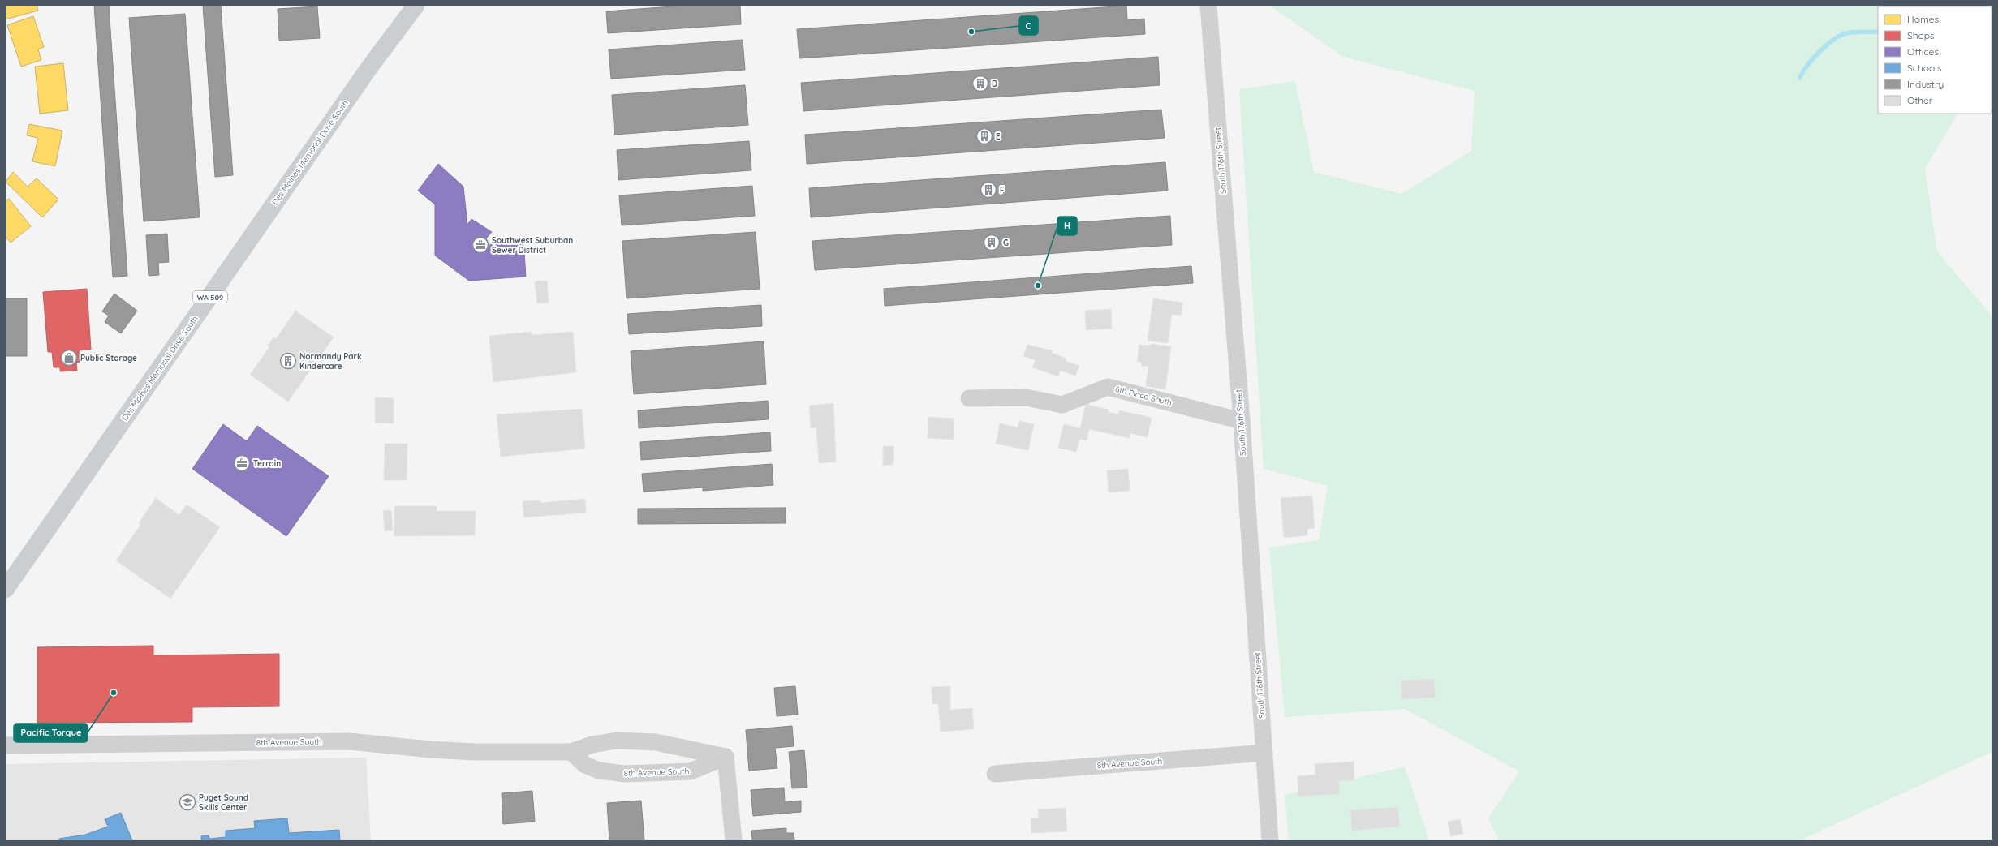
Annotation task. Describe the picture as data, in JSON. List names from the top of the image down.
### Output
{
  "streets": {
    "main road": ["Des Moines Memorial Drive South", "WA 509"],
    "street": ["South 176th Street", "6th Place South", "8th Avenue South"]
  },
  "crossings": [
    ["South 176th Street", "6th Place South"],
    ["South 176th Street", "8th Avenue South"]
  ],
  "places": {
    "other": ["C", "H", "Pacific Torque"],
    "building": [
      "D",
      "E",
      "F",
      "G",
      "Normandy Park Kindercare"
    ],
    "office": ["Southwest Suburban Sewer District", "Terrain"],
    "shop": ["Public Storage"],
    "school or university": ["Puget Sound Skills Center"]
  },
  "legend": [
    "Homes",
    "Shops",
    "Offices",
    "Schools",
    "Industry",
    "Other"
  ]
}
